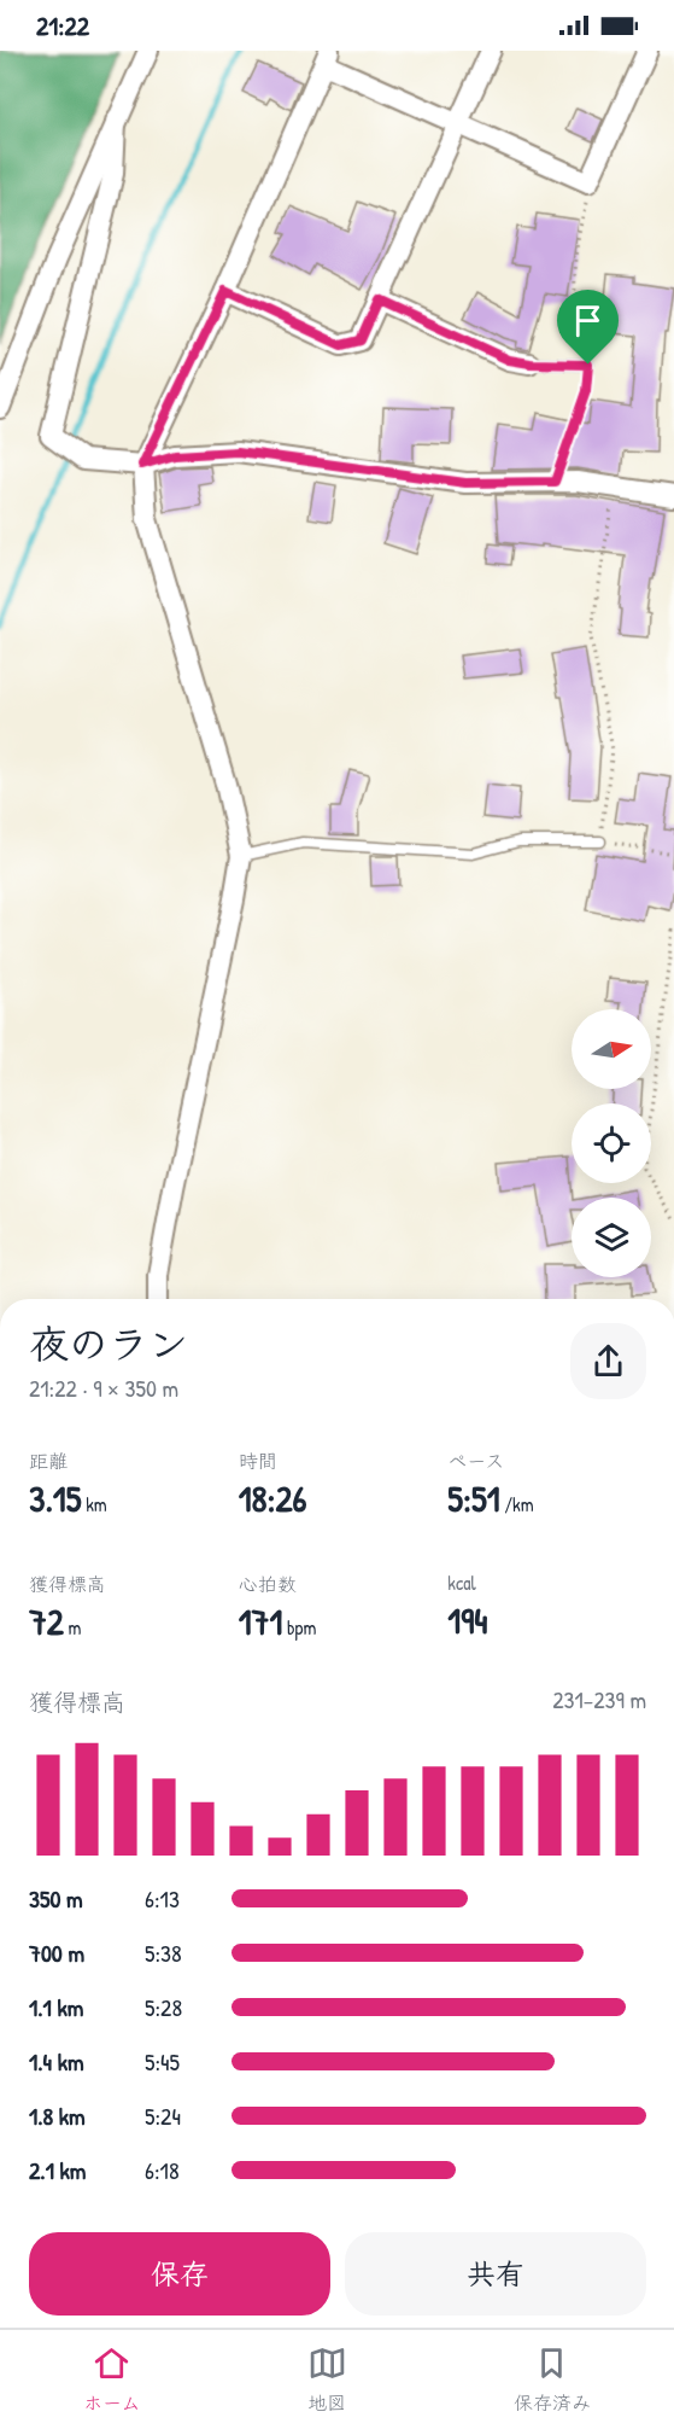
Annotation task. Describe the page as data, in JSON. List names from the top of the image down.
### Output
{
  "north": "right",
  "page": {
    "status": "21:22",
    "heading": ["夜のラン", "21:22 · 9 × 350 m"],
    "stats": [
      ["距離", "3.15 km"],
      ["時間", "18:26"],
      ["ペース", "5:51 /km"],
      ["獲得標高", "72 m"],
      ["心拍数", "171 bpm"],
      ["kcal", "194"]
    ],
    "chart": ["獲得標高", "231–239 m"],
    "list": [
      {
        "name": "350 m",
        "note": "6:13"
      },
      {
        "name": "700 m",
        "note": "5:38"
      },
      {
        "name": "1.1 km",
        "note": "5:28"
      },
      {
        "name": "1.4 km",
        "note": "5:45"
      },
      {
        "name": "1.8 km",
        "note": "5:24"
      },
      {
        "name": "2.1 km",
        "note": "6:18"
      }
    ],
    "buttons": ["保存", "共有"],
    "tabs": ["ホーム", "地図", "保存済み"]
  }
}
